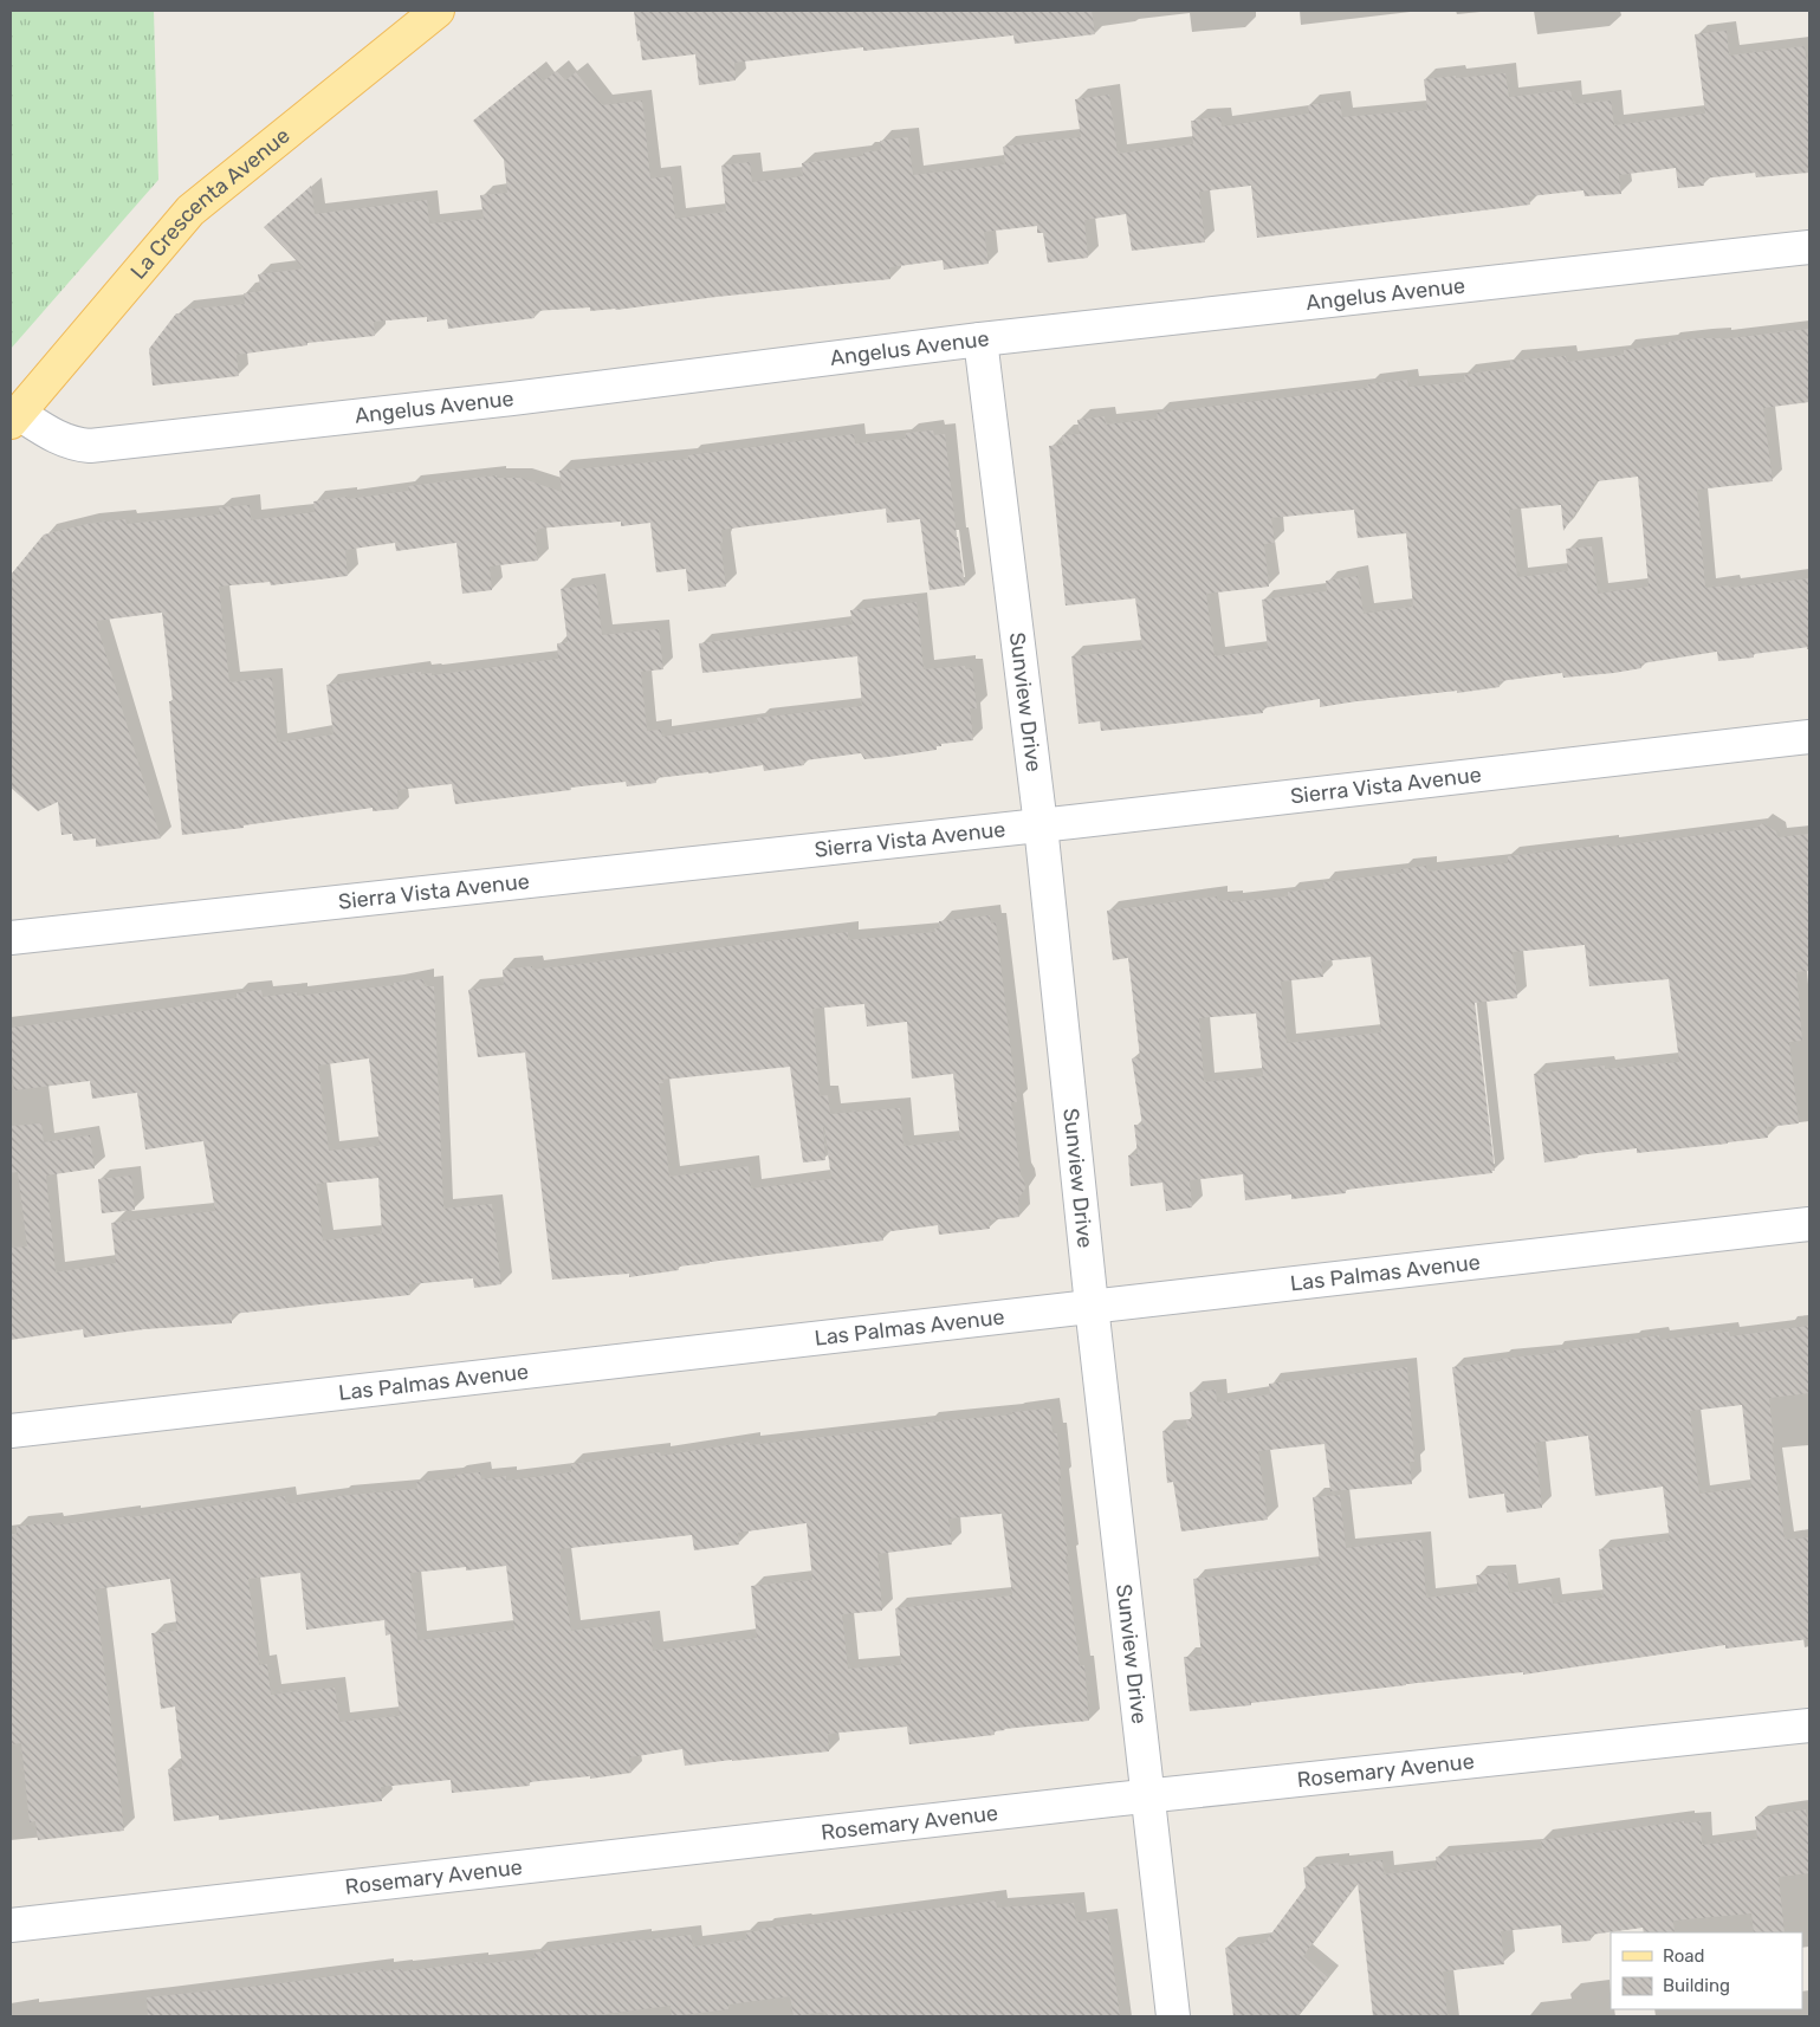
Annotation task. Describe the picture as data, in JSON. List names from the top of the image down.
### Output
{
  "streets": {
    "main road": ["La Crescenta Avenue"],
    "street": [
      "Angelus Avenue",
      "Sunview Drive",
      "Sierra Vista Avenue",
      "Las Palmas Avenue",
      "Rosemary Avenue"
    ]
  },
  "crossings": [
    ["La Crescenta Avenue", "Angelus Avenue"],
    ["Angelus Avenue", "Sunview Drive"],
    ["Sunview Drive", "Sierra Vista Avenue"],
    ["Sunview Drive", "Las Palmas Avenue"],
    ["Sunview Drive", "Rosemary Avenue"]
  ],
  "legend": ["Road", "Building"]
}
